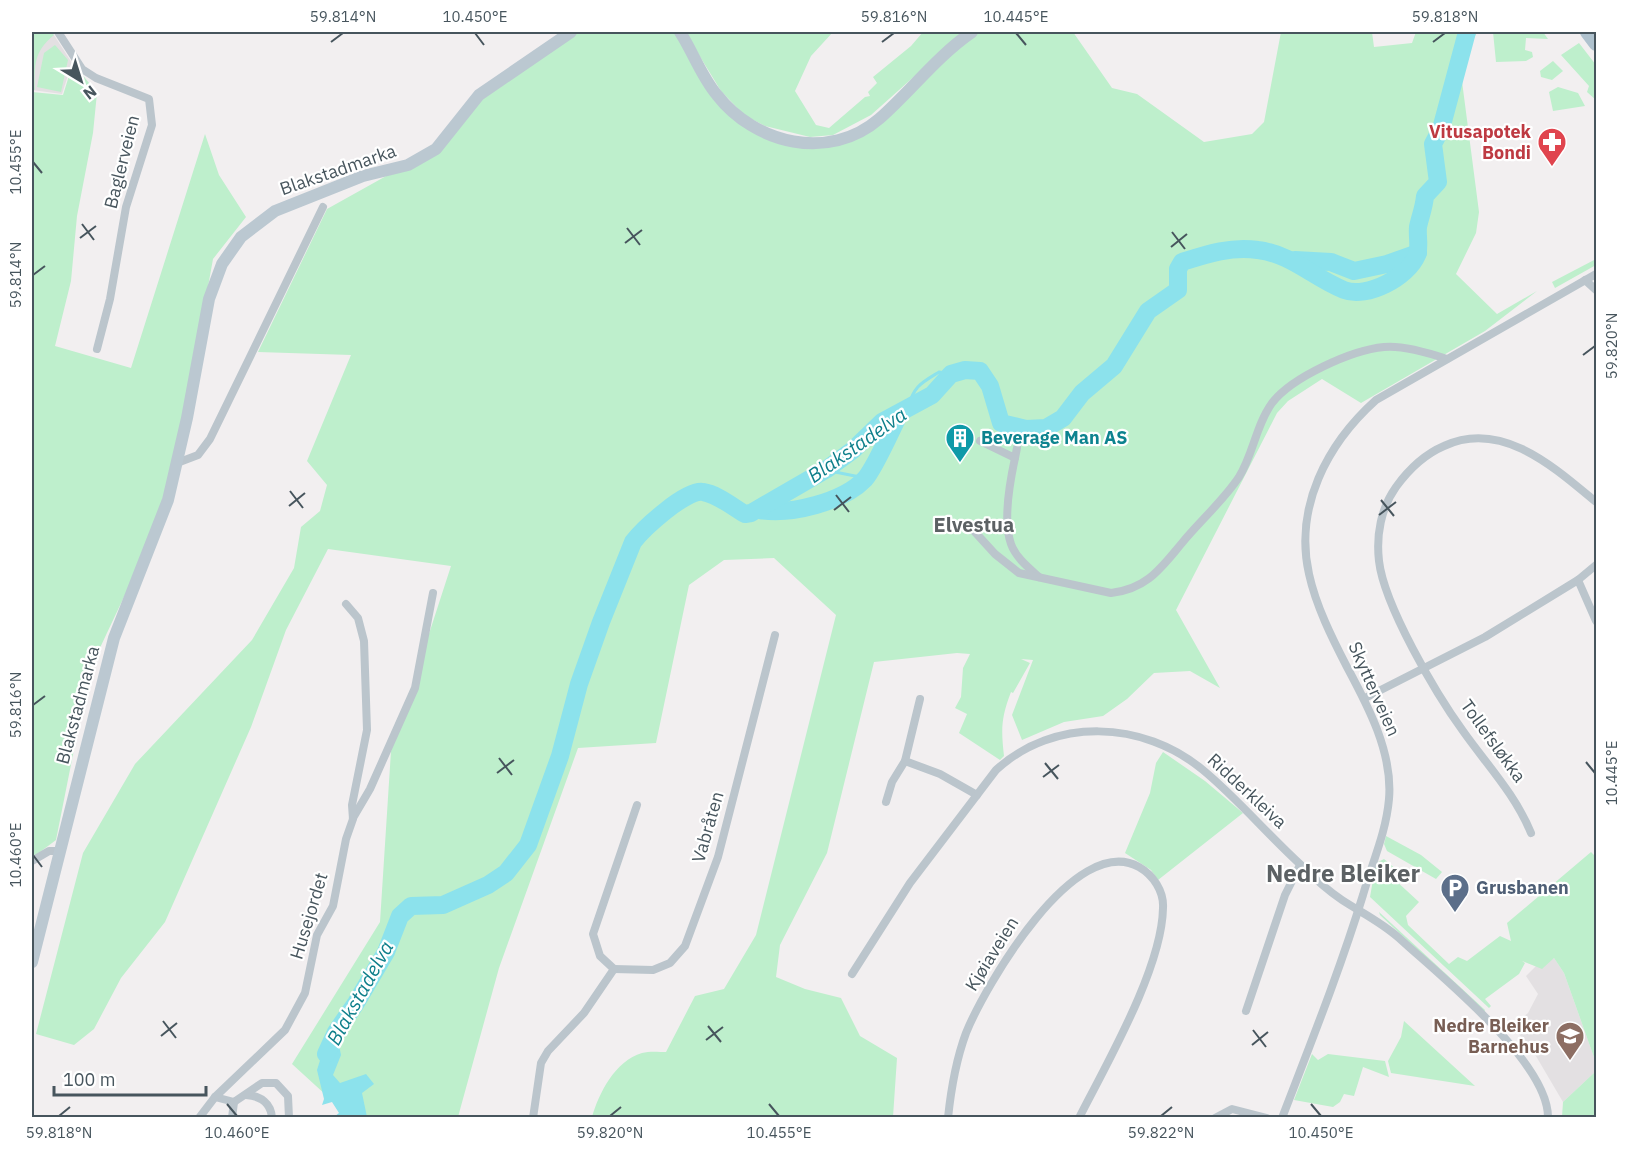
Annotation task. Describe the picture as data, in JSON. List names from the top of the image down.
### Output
{
  "streets": {
    "main road": ["Blakstadmarka"],
    "street": [
      "Baglerveien",
      "Skytterveien",
      "Tollefsløkka",
      "Ridderkleiva",
      "Vabråten",
      "Husejordet",
      "Kjøiaveien"
    ]
  },
  "crossings": [
    ["Skytterveien", "Ridderkleiva"]
  ],
  "districts": ["Elvestua", "Nedre Bleiker"],
  "water": ["Blakstadelva"],
  "places": {
    "pharmacy": ["Vitusapotek Bondi"],
    "building": ["Beverage Man AS"],
    "parking": ["Grusbanen"],
    "school or university": ["Nedre Bleiker Barnehus"]
  },
  "scale_bar": "100 m",
  "north": "bottom right",
  "coordinates": [
    "59.814°N",
    "10.450°E",
    "59.816°N",
    "10.445°E",
    "59.818°N",
    "10.455°E",
    "59.820°N",
    "10.460°E",
    "59.822°N"
  ]
}
